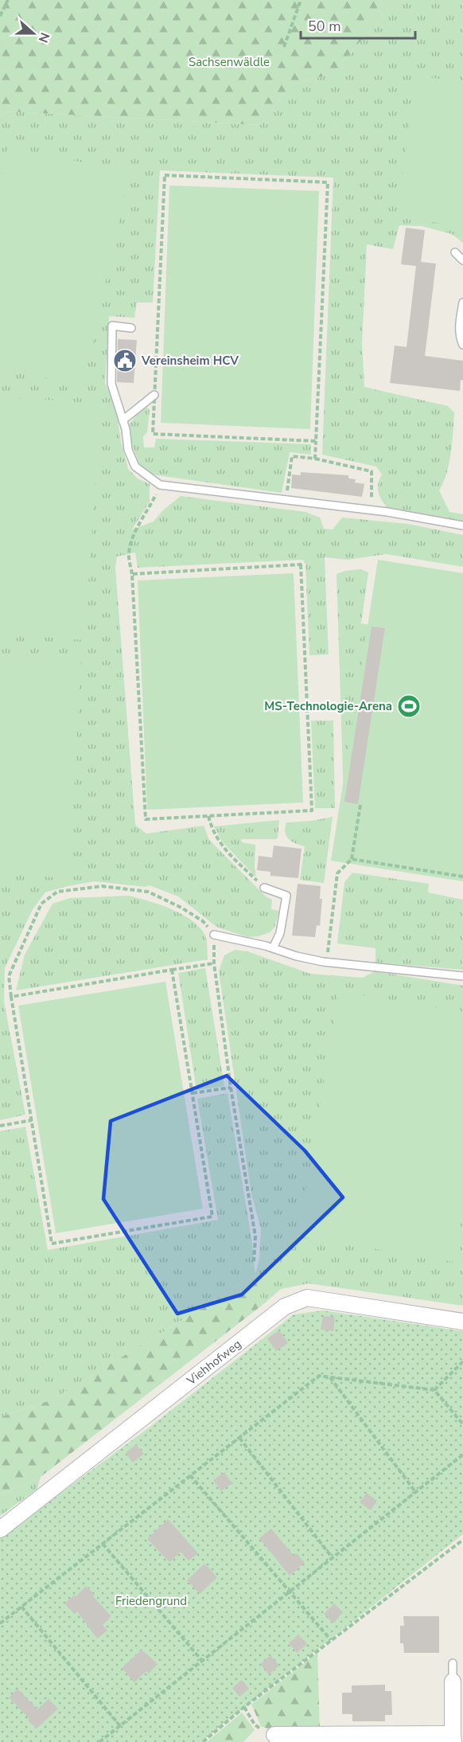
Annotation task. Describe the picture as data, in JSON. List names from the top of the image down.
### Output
{
  "streets": {
    "street": ["Viehhofweg"]
  },
  "parks": ["Sachsenwäldle", "Friedengrund"],
  "places": {
    "public building": ["Vereinsheim HCV"],
    "sports": ["MS-Technologie-Arena"]
  },
  "scale_bar": "50 m",
  "north": "right"
}
